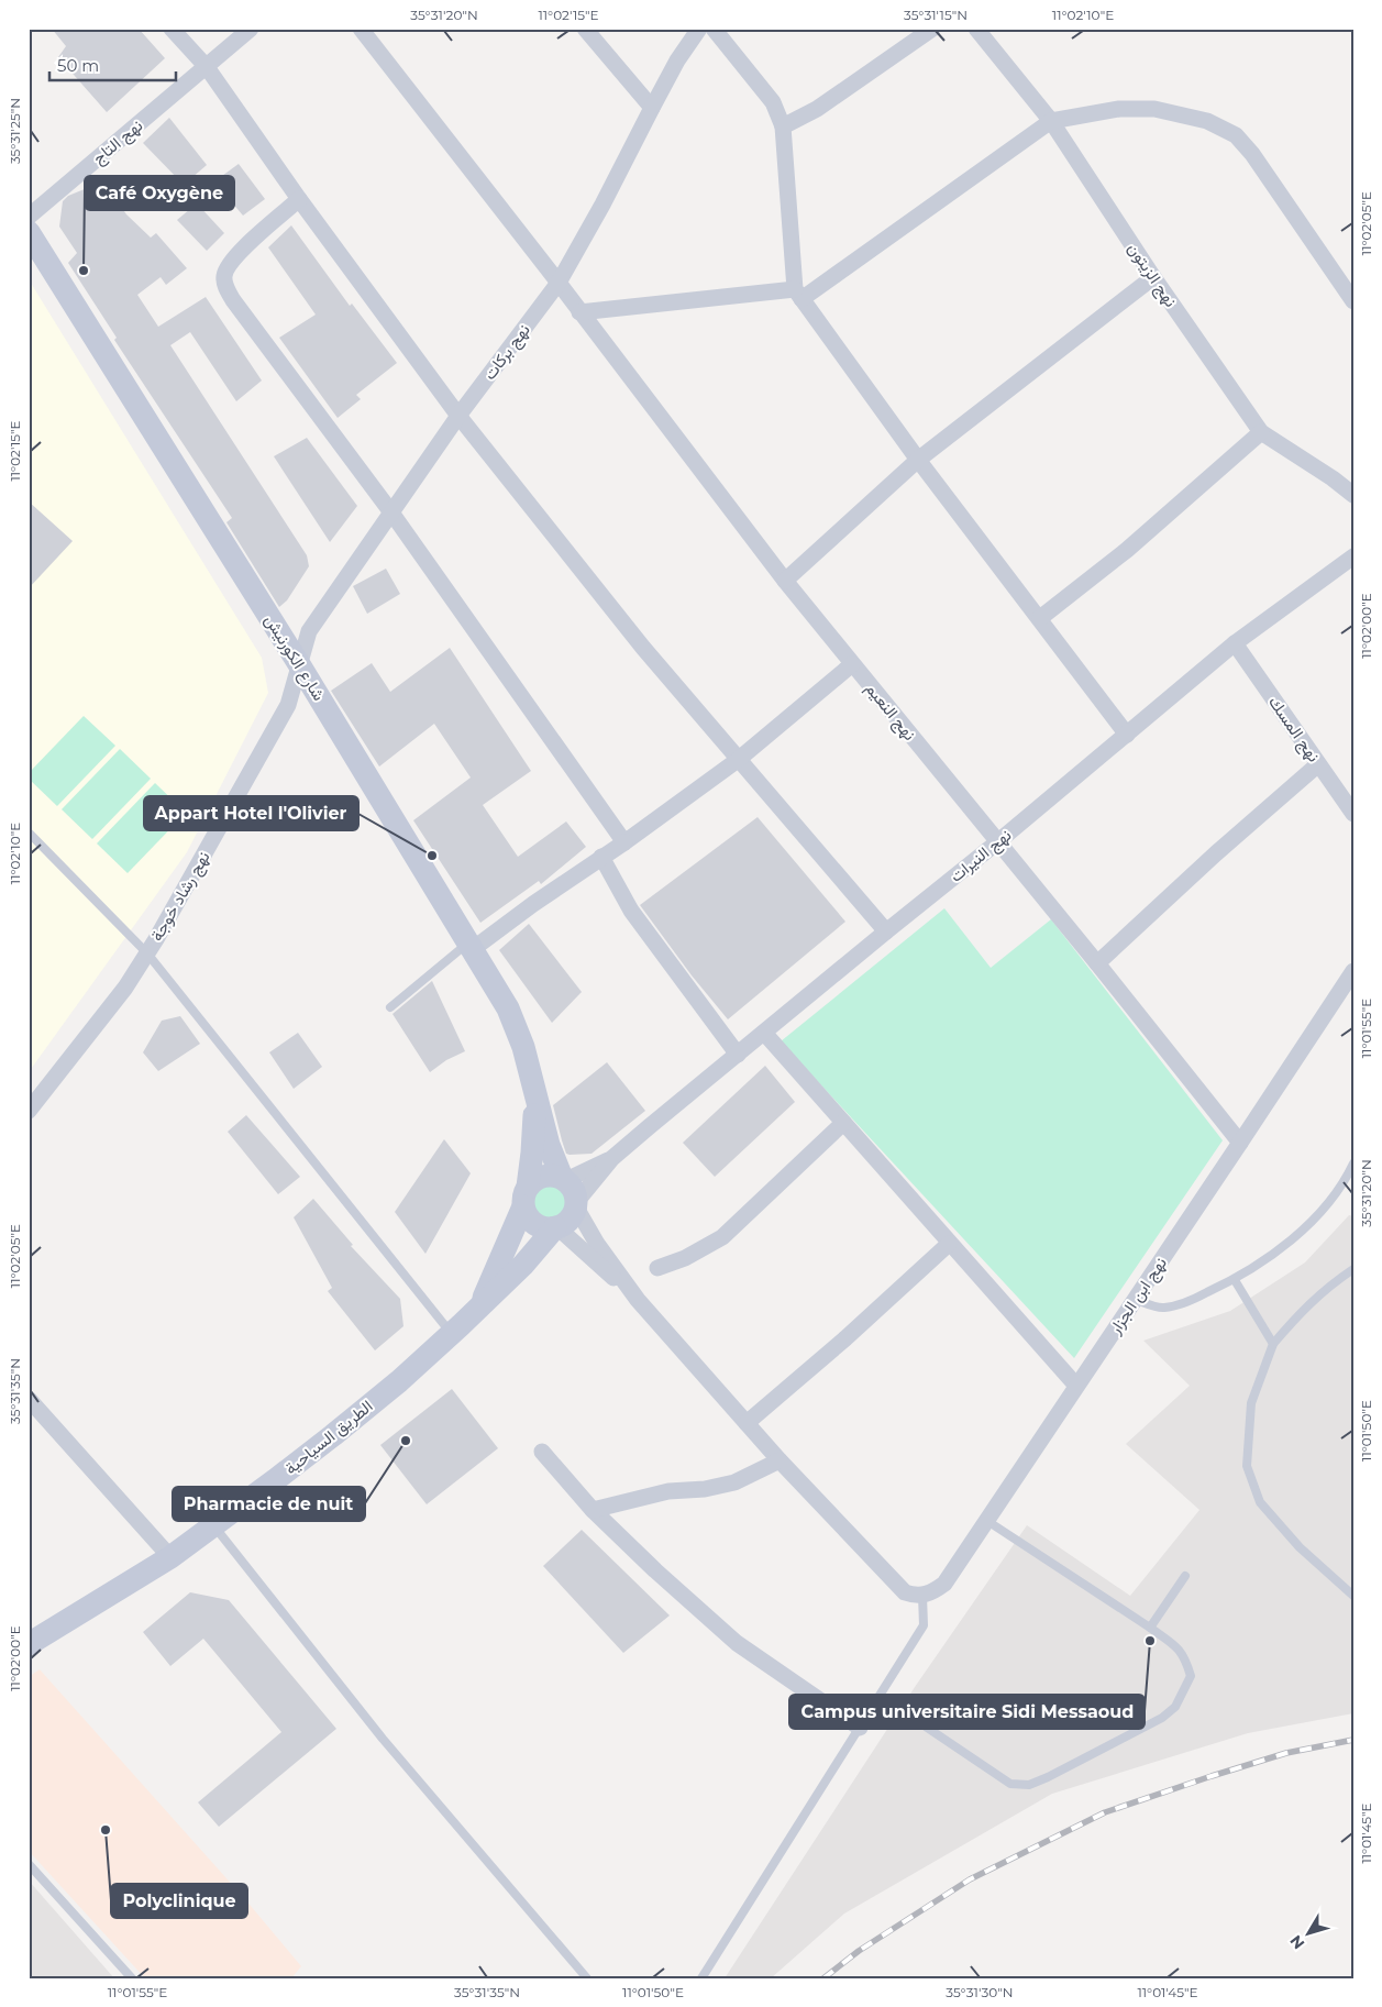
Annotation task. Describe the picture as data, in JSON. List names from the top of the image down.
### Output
{
  "streets": {
    "main road": ["شارع الكورنيش", "الطريق السياحية"],
    "street": [
      "نهج التاج",
      "نهج الزيتون",
      "نهج بركات",
      "نهج النعيم",
      "نهج المسك",
      "نهج النيرات",
      "نهج رشاد خوجة",
      "نهج ابن الجزار"
    ]
  },
  "crossings": [
    ["نهج بركات", "شارع الكورنيش"],
    ["نهج بركات", "نهج النعيم"],
    ["نهج بركات", "نهج رشاد خوجة"],
    ["شارع الكورنيش", "نهج رشاد خوجة"],
    ["شارع الكورنيش", "الطريق السياحية"],
    ["نهج النعيم", "نهج النيرات"],
    ["نهج النعيم", "نهج ابن الجزار"],
    ["نهج المسك", "نهج النيرات"]
  ],
  "places": [
    "Café Oxygène",
    "Appart Hotel l'Olivier",
    "Pharmacie de nuit",
    "Campus universitaire Sidi Messaoud",
    "Polyclinique"
  ],
  "scale_bar": "50 m",
  "north": "bottom left",
  "coordinates": [
    "35°31'20\"N",
    "11°02'15\"E",
    "35°31'15\"N",
    "11°02'10\"E",
    "35°31'25\"N",
    "11°02'05\"E",
    "11°02'00\"E",
    "11°01'55\"E",
    "35°31'35\"N",
    "11°01'50\"E",
    "11°01'45\"E",
    "35°31'30\"N"
  ]
}
